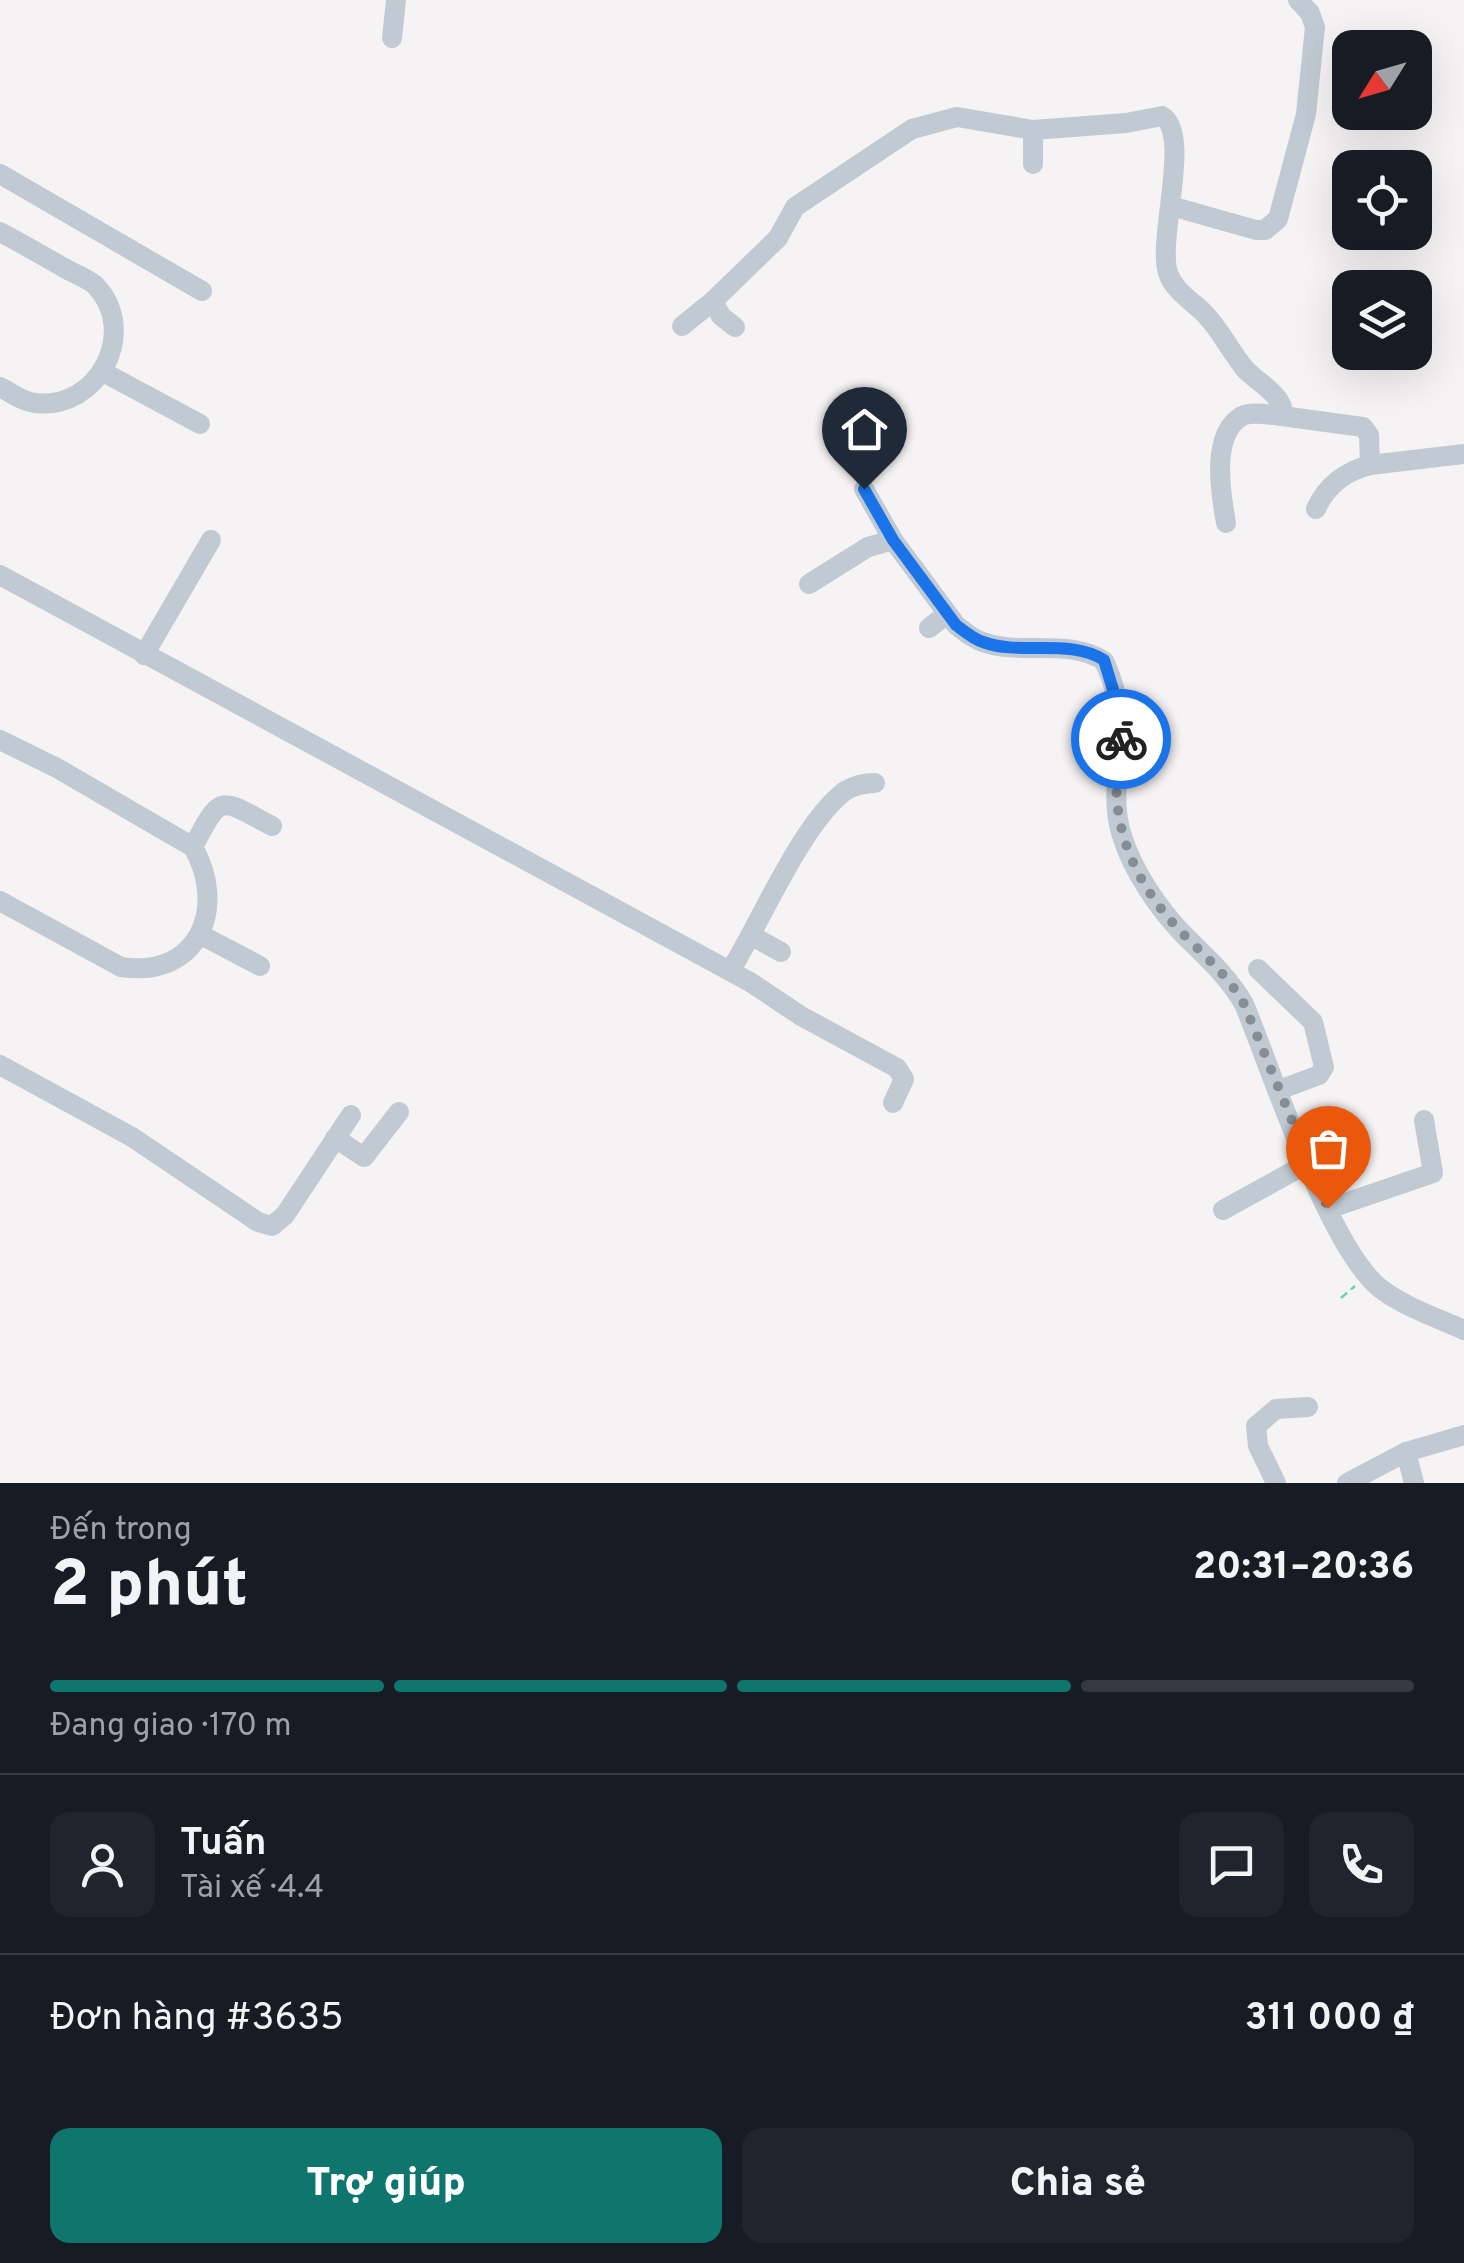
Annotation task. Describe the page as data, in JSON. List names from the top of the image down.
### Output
{
  "north": "bottom left",
  "page": {
    "heading": ["2 phút", "Đến trong", "20:31–20:36"],
    "panel": [
      "Tuấn",
      "Tài xế · 4.4",
      "Đơn hàng #3635",
      "311 000 ₫"
    ],
    "bar": "Đang giao · 170 m",
    "buttons": ["Trợ giúp", "Chia sẻ"]
  }
}
